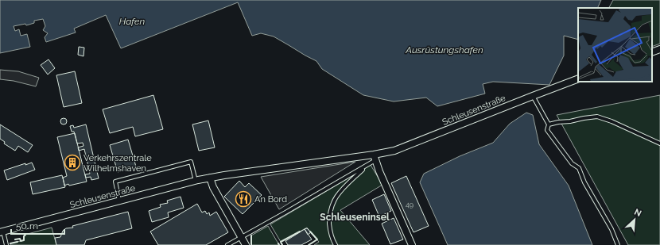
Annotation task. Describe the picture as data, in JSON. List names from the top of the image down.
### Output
{
  "streets": {
    "street": ["Schleusenstraße"]
  },
  "districts": ["Schleuseninsel"],
  "water": ["Hafen", "Ausrüstungshafen"],
  "places": {
    "building": ["Verkehrszentrale Wilhelmshaven"],
    "restaurant": ["An Bord"]
  },
  "house_numbers": ["49"],
  "scale_bar": "50 m",
  "north": "top right"
}
